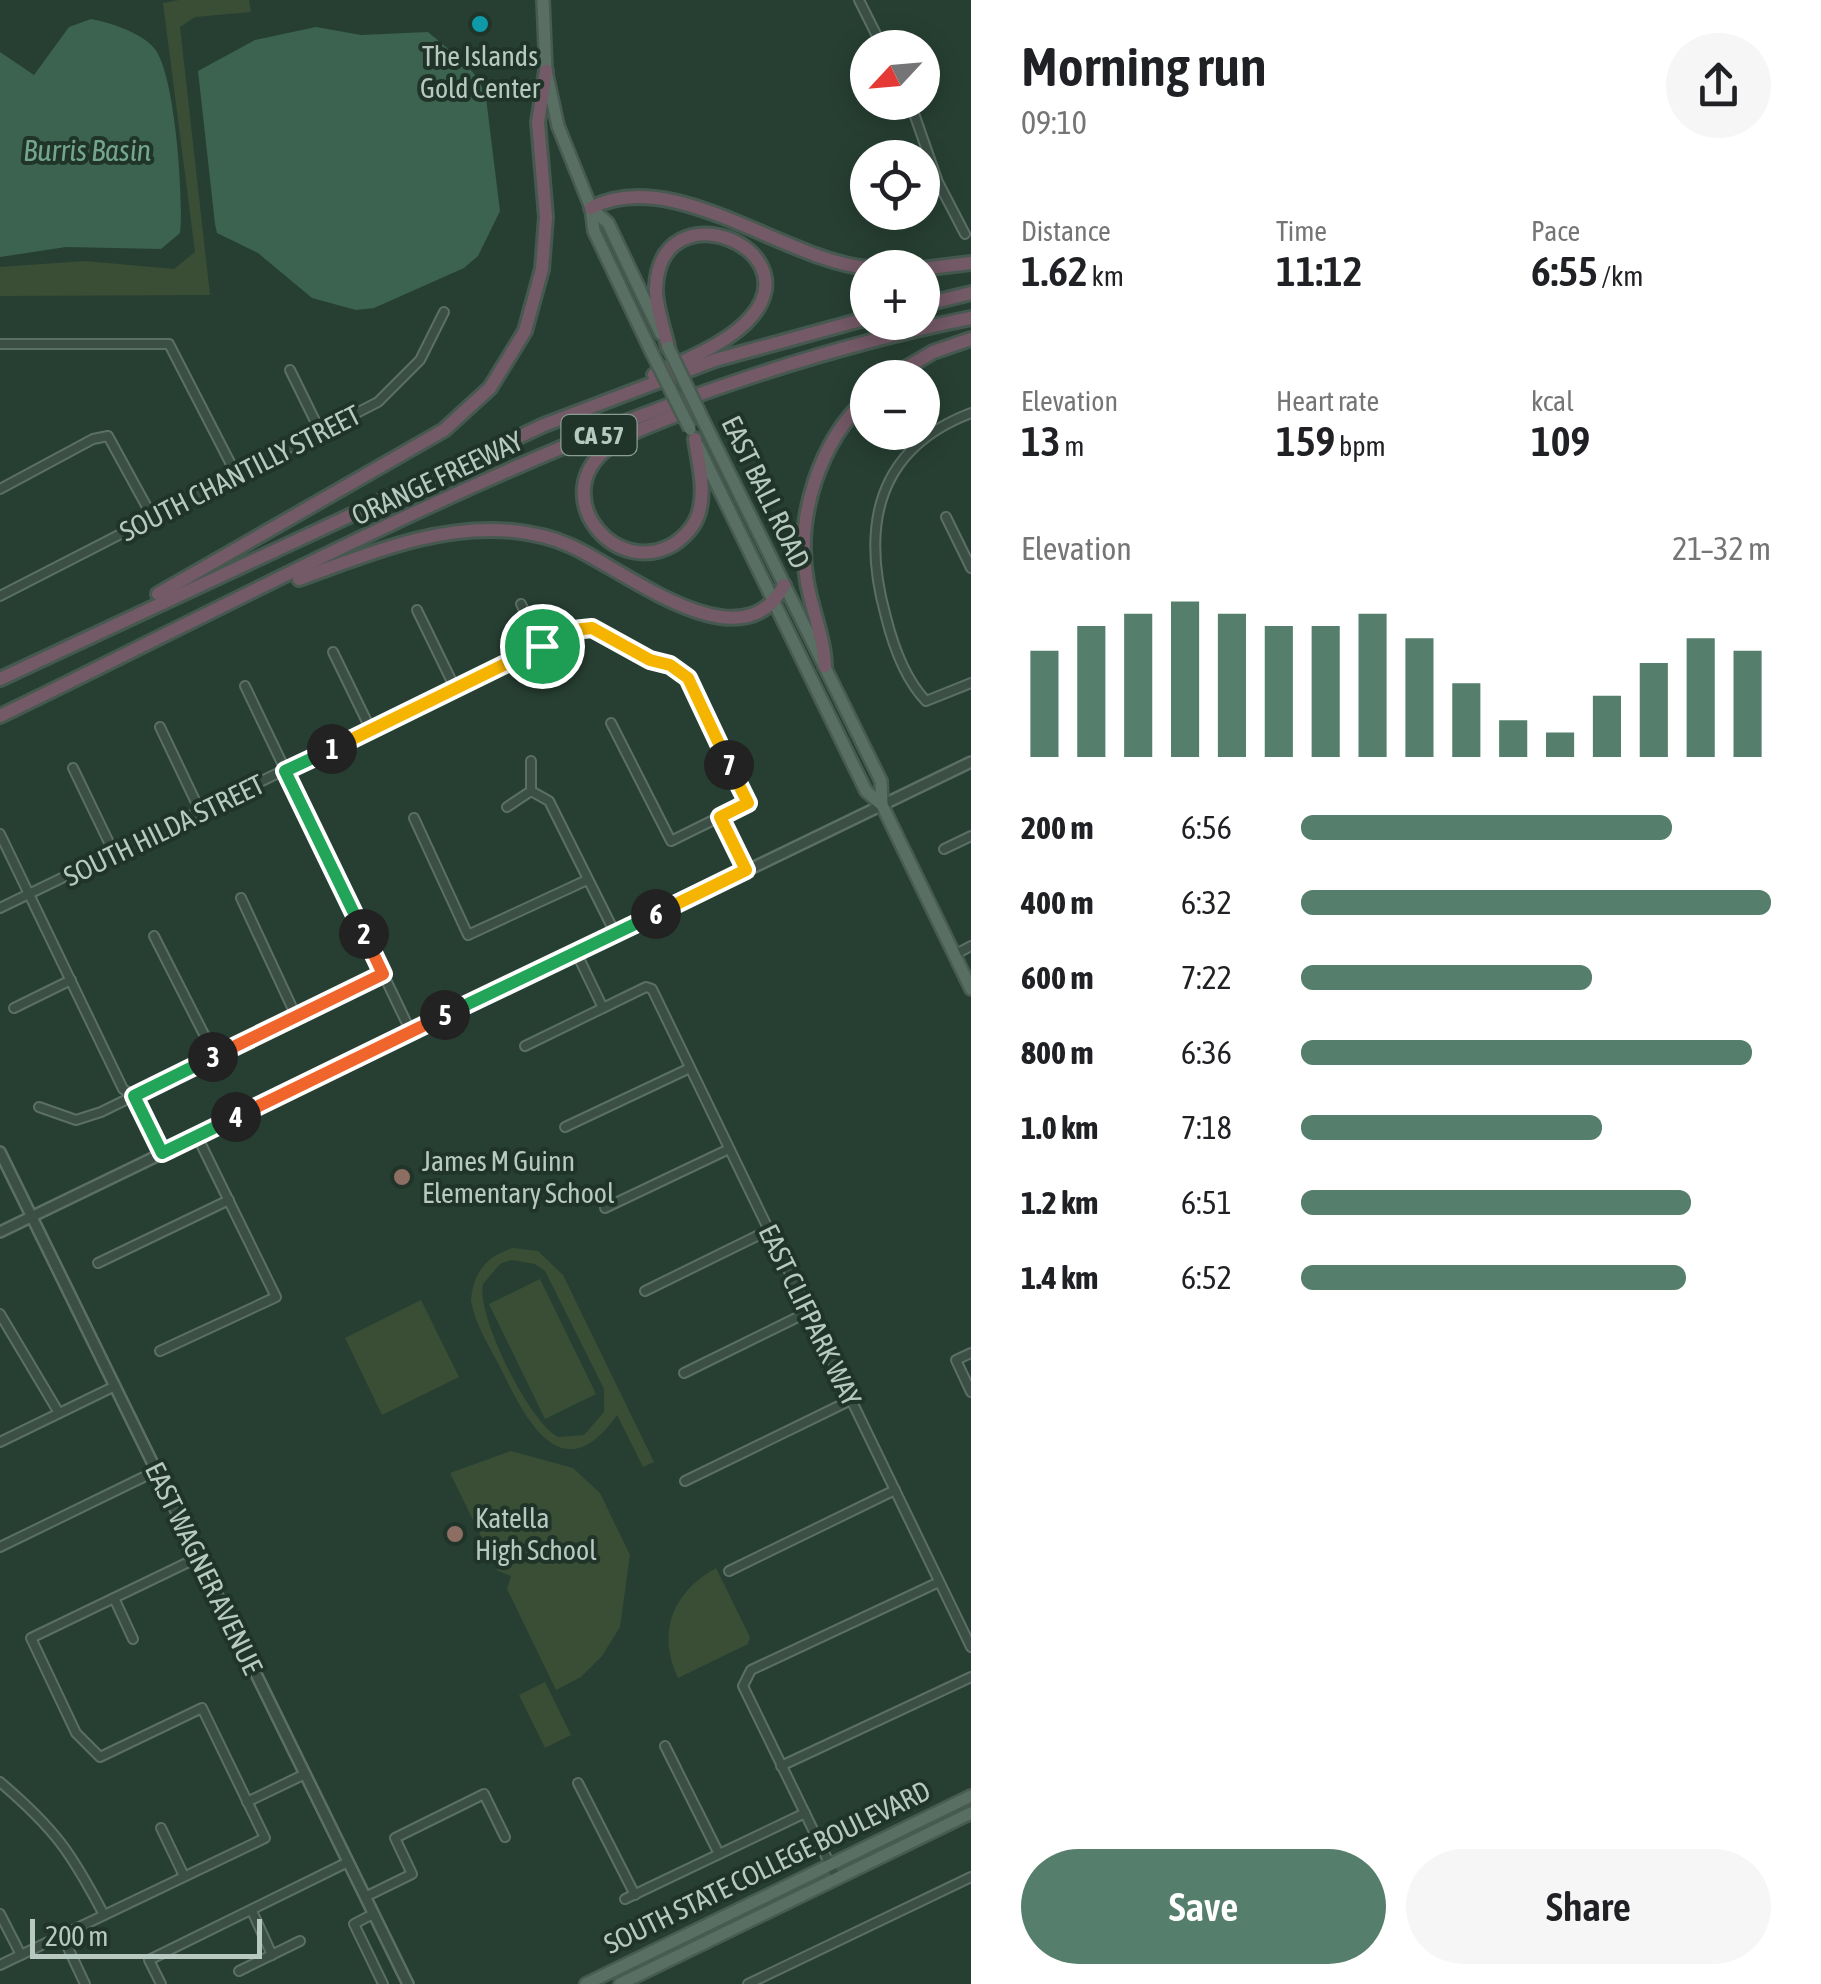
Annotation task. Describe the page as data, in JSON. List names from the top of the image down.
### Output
{
  "streets": {
    "highway": ["CA 57", "ORANGE FREEWAY"],
    "main road": ["EAST BALL ROAD", "SOUTH STATE COLLEGE BOULEVARD"],
    "street": [
      "SOUTH CHANTILLY STREET",
      "SOUTH HILDA STREET",
      "EAST CLIFPARK WAY",
      "EAST WAGNER AVENUE"
    ]
  },
  "water": ["Burris Basin"],
  "places": ["The Islands Gold Center", "James M Guinn Elementary School", "Katella High School"],
  "scale_bar": "200 m",
  "north": "bottom left",
  "page": {
    "heading": ["Morning run", "09:10"],
    "map_buttons": ["+", "−"],
    "stats": [
      ["Distance", "1.62 km"],
      ["Time", "11:12"],
      ["Pace", "6:55 /km"],
      ["Elevation", "13 m"],
      ["Heart rate", "159 bpm"],
      ["kcal", "109"]
    ],
    "chart": ["Elevation", "21–32 m"],
    "pins": [
      "1",
      "7",
      "6",
      "2",
      "5",
      "3",
      "4"
    ],
    "list": [
      {
        "name": "200 m",
        "note": "6:56"
      },
      {
        "name": "400 m",
        "note": "6:32"
      },
      {
        "name": "600 m",
        "note": "7:22"
      },
      {
        "name": "800 m",
        "note": "6:36"
      },
      {
        "name": "1.0 km",
        "note": "7:18"
      },
      {
        "name": "1.2 km",
        "note": "6:51"
      },
      {
        "name": "1.4 km",
        "note": "6:52"
      }
    ],
    "buttons": ["Save", "Share"],
    "scale": "200 m"
  }
}
